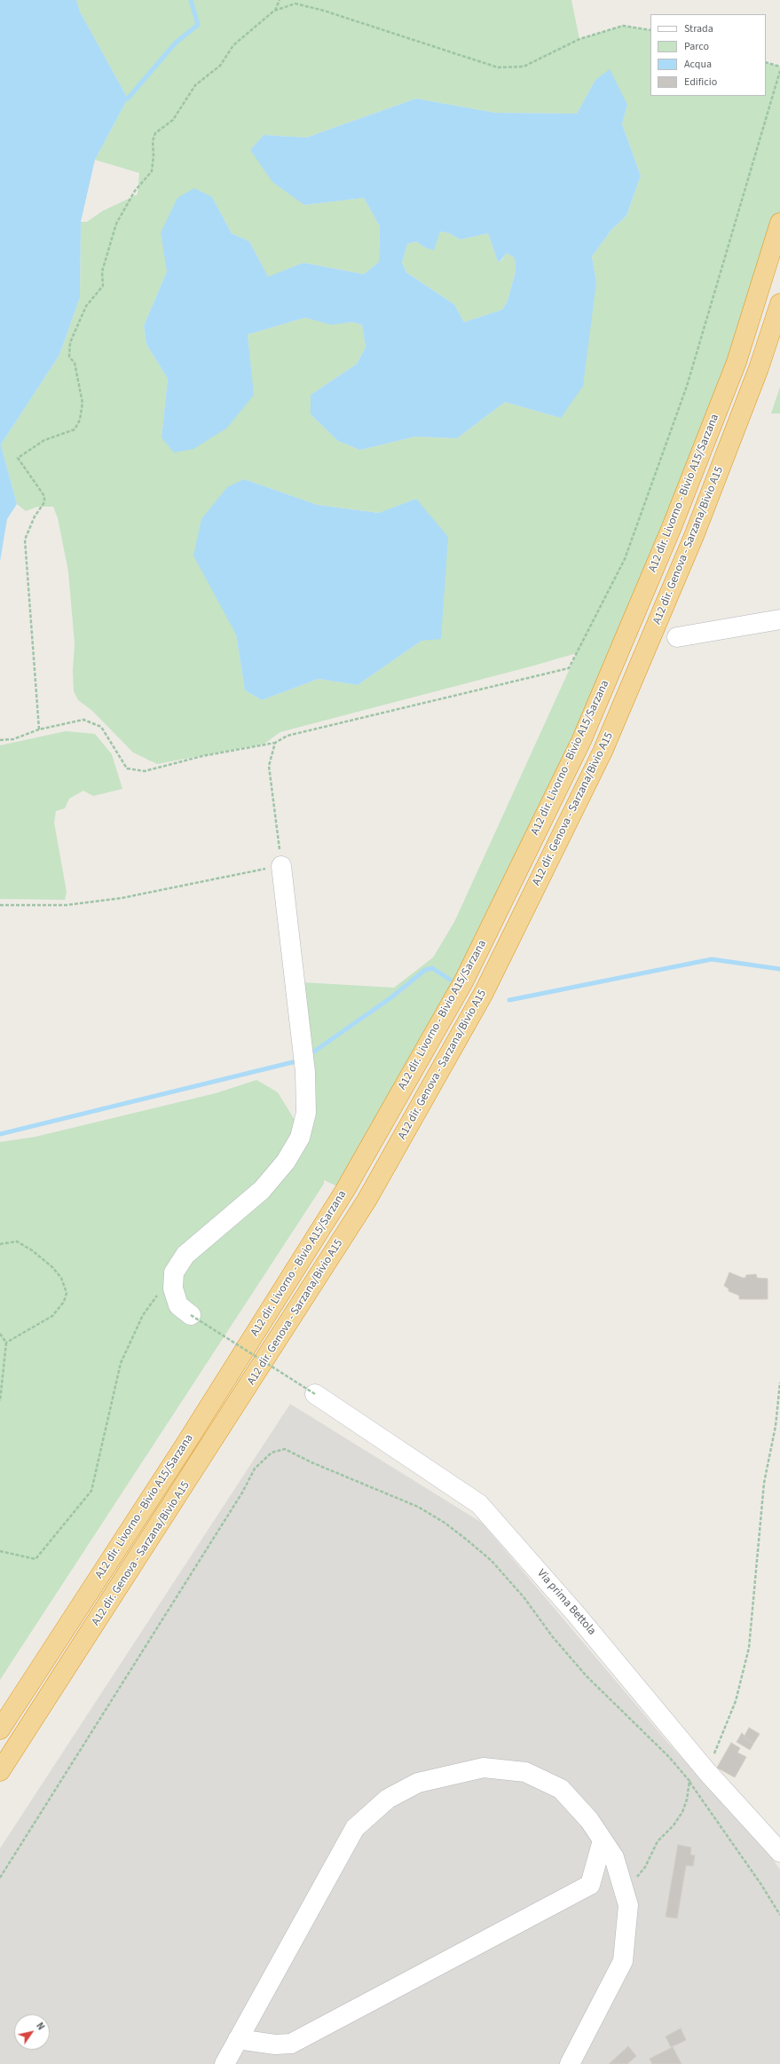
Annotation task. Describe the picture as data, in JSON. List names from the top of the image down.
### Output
{
  "streets": {
    "highway": ["A12 dir. Livorno - Bivio A15/Sarzana", "A12 dir. Genova - Sarzana/Bivio A15"],
    "street": ["Via prima Bettola"]
  },
  "legend": [
    "Strada",
    "Parco",
    "Acqua",
    "Edificio"
  ],
  "north": "top right"
}
